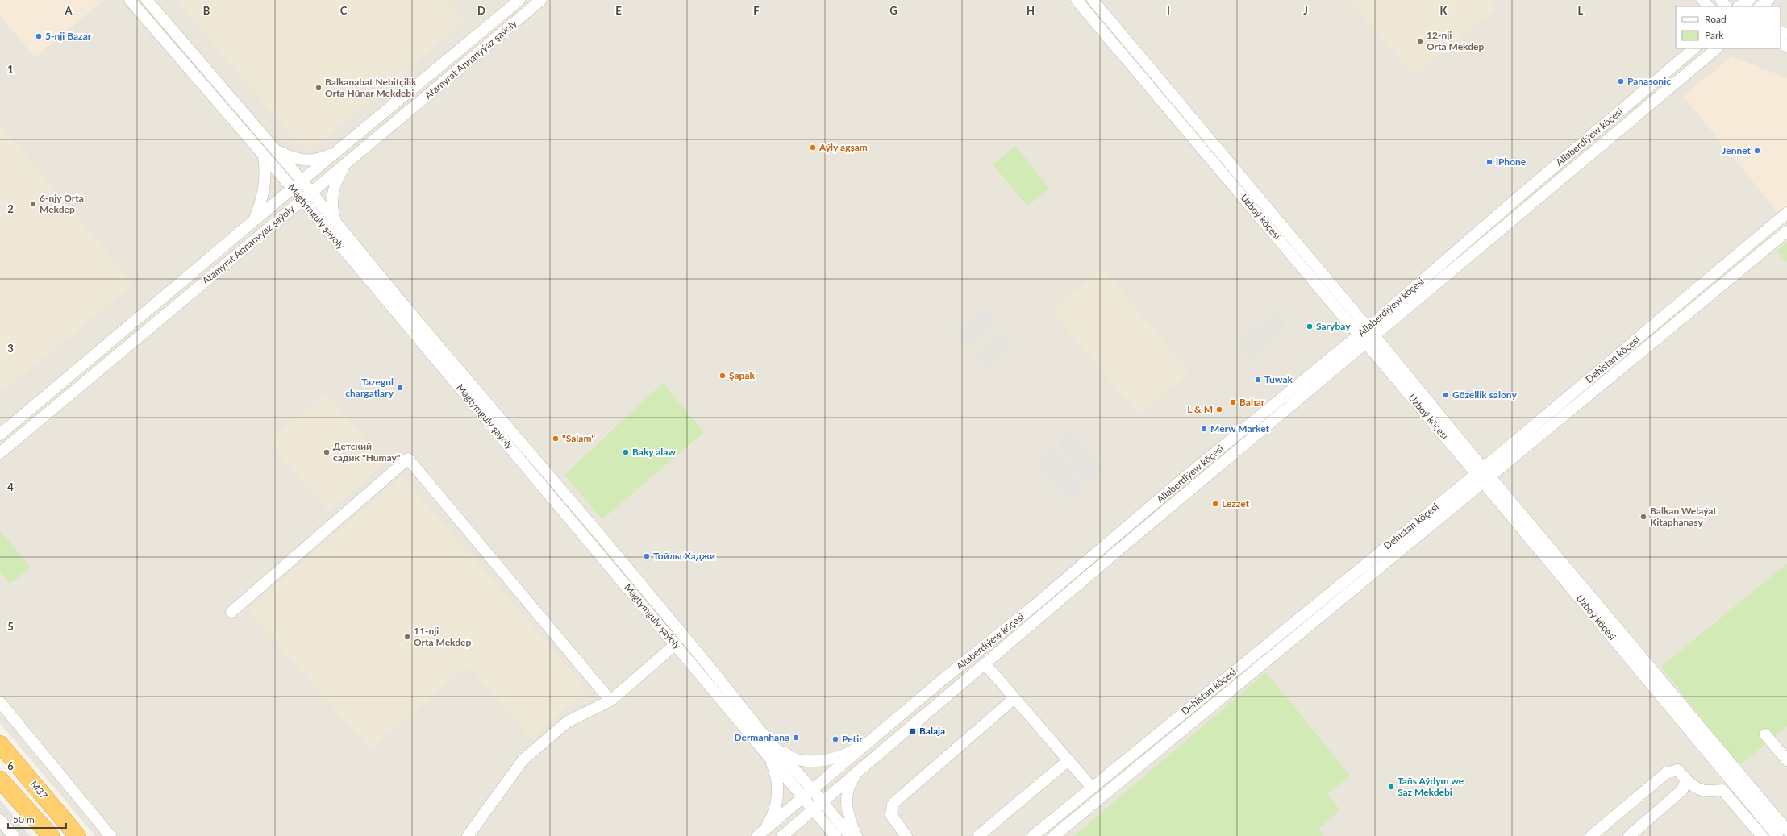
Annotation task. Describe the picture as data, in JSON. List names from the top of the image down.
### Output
{
  "streets": {
    "highway": ["M37"],
    "street": [
      "Atamyrat Annanyýaz şaýoly",
      "Allaberdiýew köçesi",
      "Magtymguly şaýoly",
      "Uzboý köçesi",
      "Dehistan köçesi"
    ]
  },
  "crossings": [
    ["Atamyrat Annanyýaz şaýoly", "Magtymguly şaýoly"],
    ["Allaberdiýew köçesi", "Magtymguly şaýoly"],
    ["Allaberdiýew köçesi", "Uzboý köçesi"],
    ["Uzboý köçesi", "Dehistan köçesi"]
  ],
  "places": {
    "other": [
      "5-nji Bazar",
      "12-nji Orta Mekdep",
      "Panasonic",
      "Balkanabat Nebitçilik Orta Hünar Mekdebi",
      "Aýly agşam",
      "Jennet",
      "iPhone",
      "6-njy Orta Mekdep",
      "Sarybay",
      "Şapak",
      "Tuwak",
      "Tazegul chargatlary",
      "Gözellik salony",
      "Bahar",
      "L & M",
      "Merw Market",
      "\"Salam\"",
      "Детский садик \"Humay\"",
      "Baky alaw",
      "Lezzet",
      "Balkan Welaýat Kitaphanasy",
      "Тойлы Хаджи",
      "11-nji Orta Mekdep",
      "Dermanhana",
      "Petir",
      "Tañs Aýdym we Saz Mekdebi"
    ],
    "transit": ["Balaja"]
  },
  "legend": ["Road", "Park"],
  "scale_bar": "50 m",
  "grid": {
    "columns": [
      "A",
      "B",
      "C",
      "D",
      "E",
      "F",
      "G",
      "H",
      "I",
      "J",
      "K",
      "L"
    ],
    "rows": [
      "1",
      "2",
      "3",
      "4",
      "5",
      "6"
    ]
  }
}
